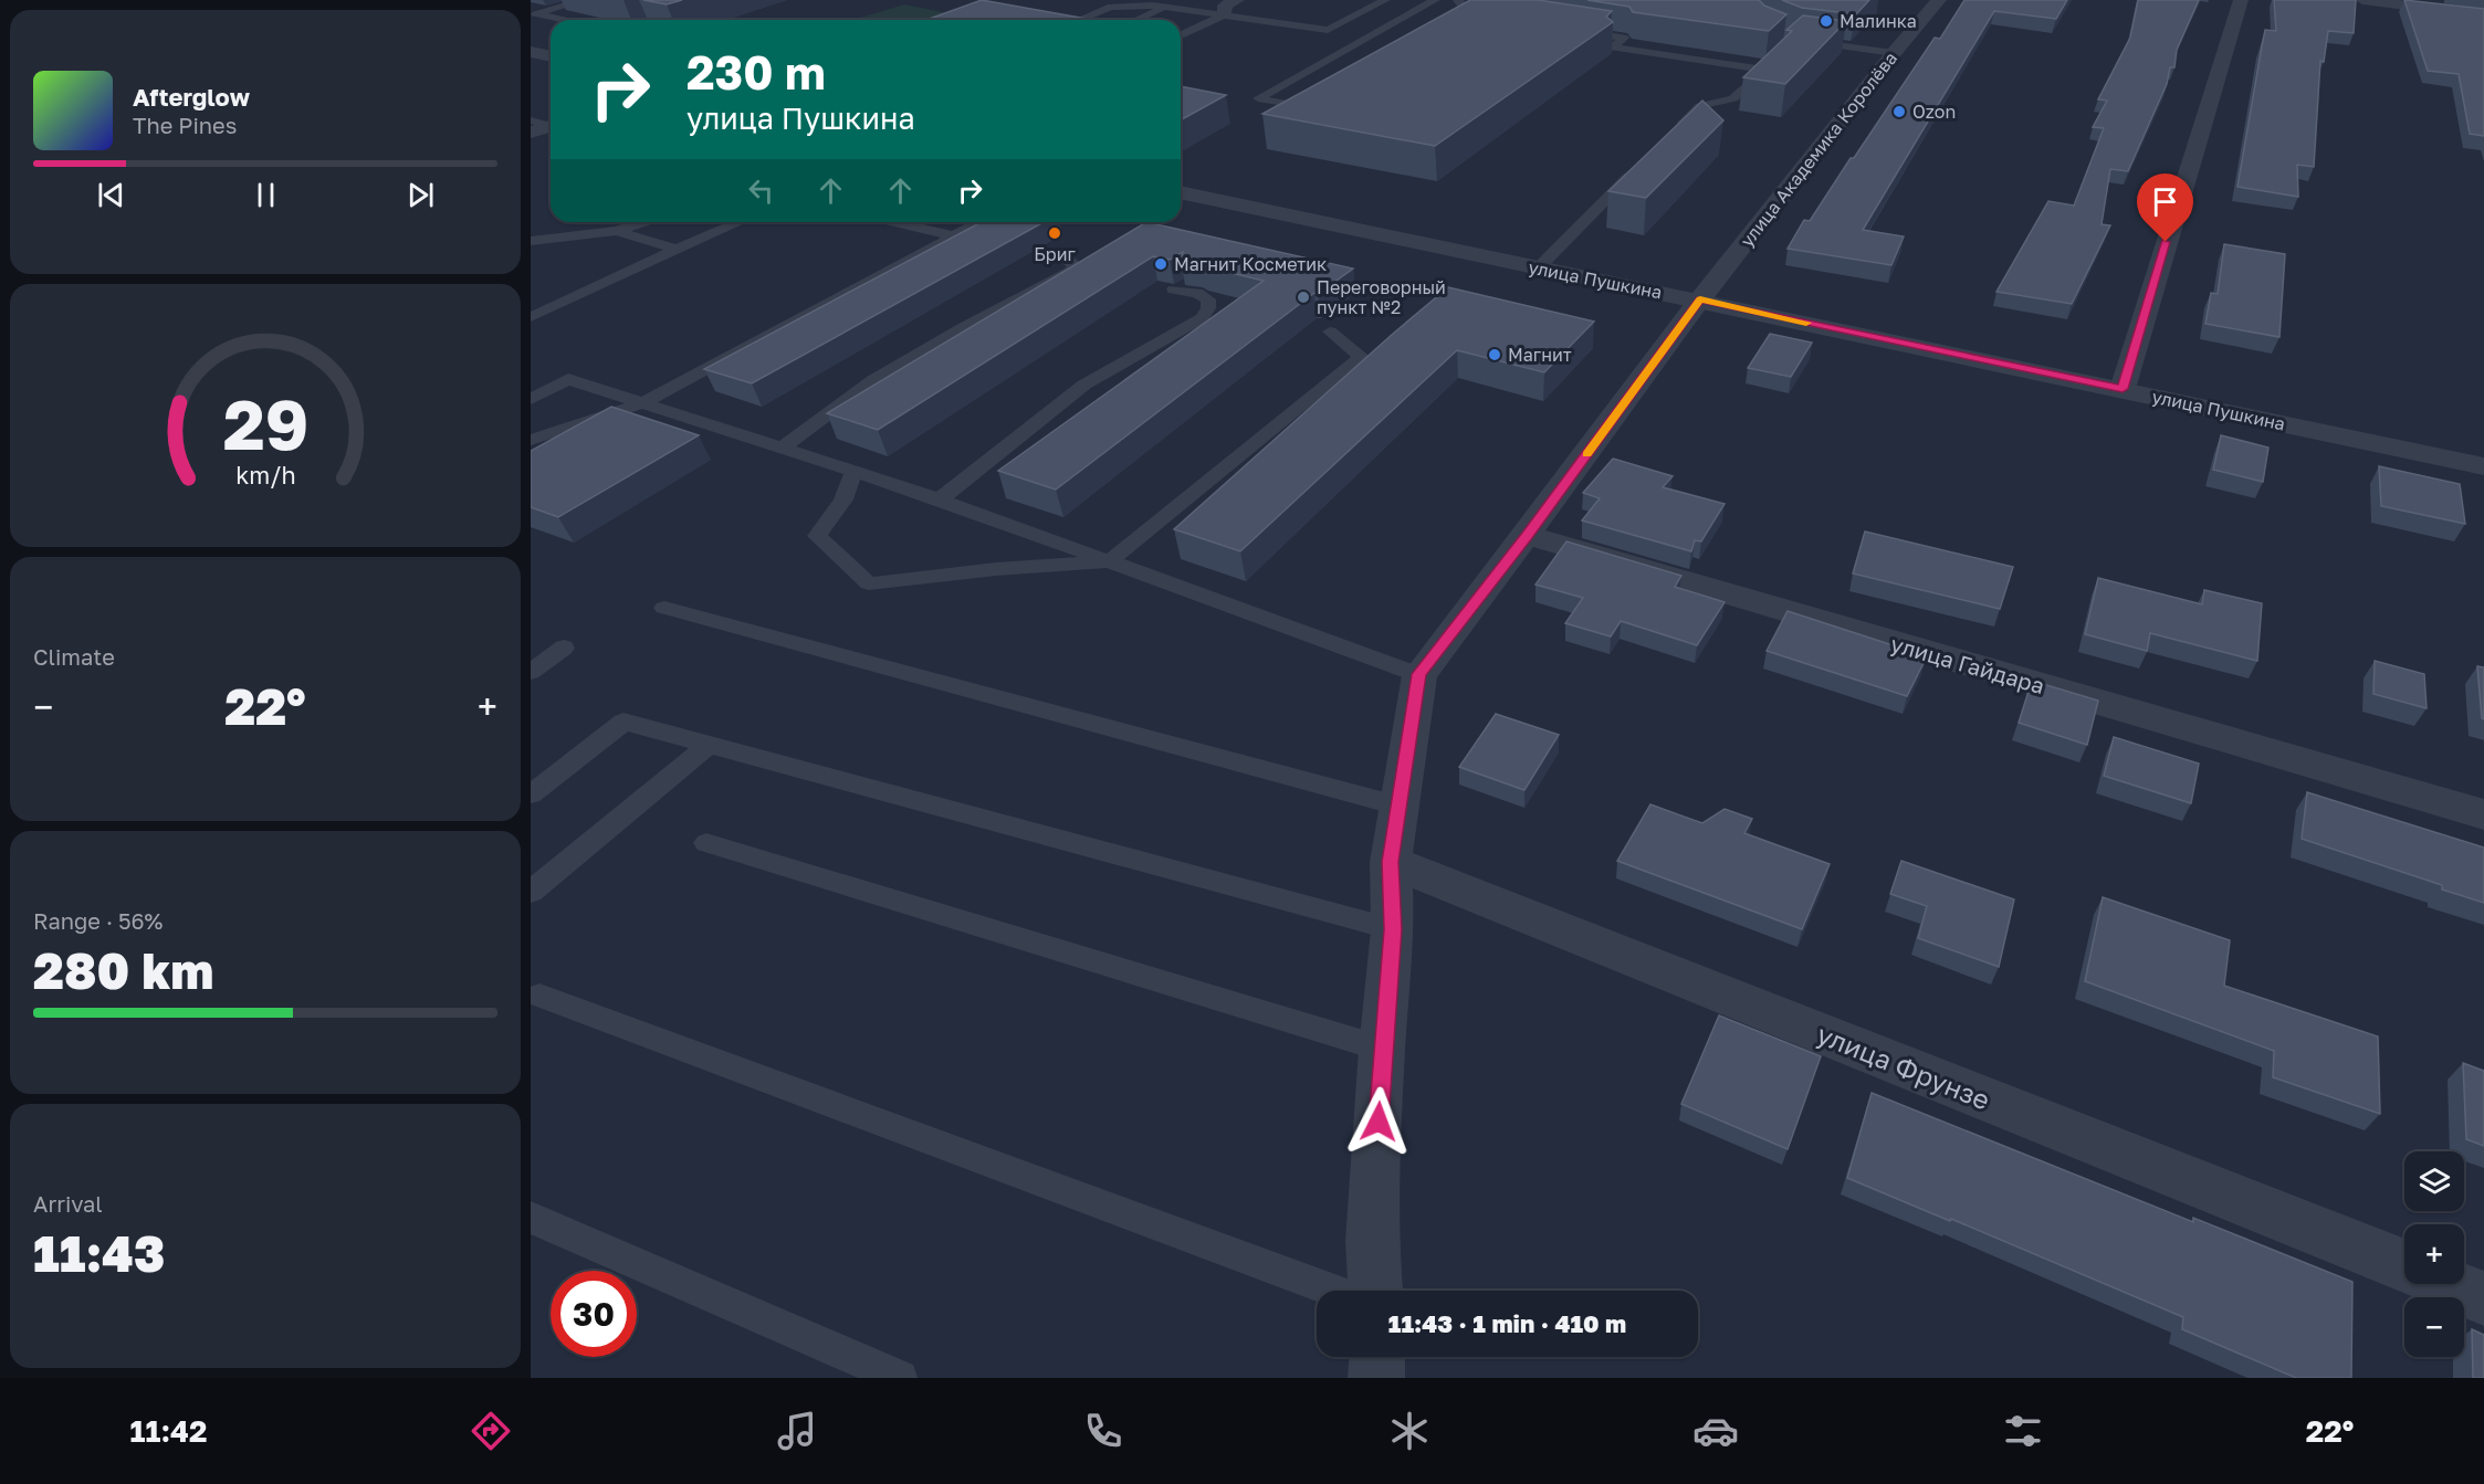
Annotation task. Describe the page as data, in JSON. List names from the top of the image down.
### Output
{
  "streets": {
    "street": [
      "улица Академика Королёва",
      "улица Пушкина",
      "улица Гайдара",
      "улица Фрунзе"
    ]
  },
  "crossings": [
    ["улица Академика Королёва", "улица Пушкина"],
    ["улица Академика Королёва", "улица Гайдара"]
  ],
  "places": [
    "Малинка",
    "Ozon",
    "Бриг",
    "Магнит Косметик",
    "Переговорный пункт №2",
    "Магнит"
  ],
  "page": {
    "turn": ["230 m", "улица Пушкина"],
    "song": ["Afterglow", "The Pines"],
    "tile": [
      "Climate",
      ["Range · 56%", "280 km"],
      ["Arrival", "11:43"]
    ],
    "heat": ["−", "22°", "+"],
    "map_buttons": ["+", "−"],
    "limit": "30",
    "trip": "11:43 · 1 min · 410 m",
    "tabs": ["11:42", "22°"],
    "gauge": ["29", "km/h"]
  }
}
